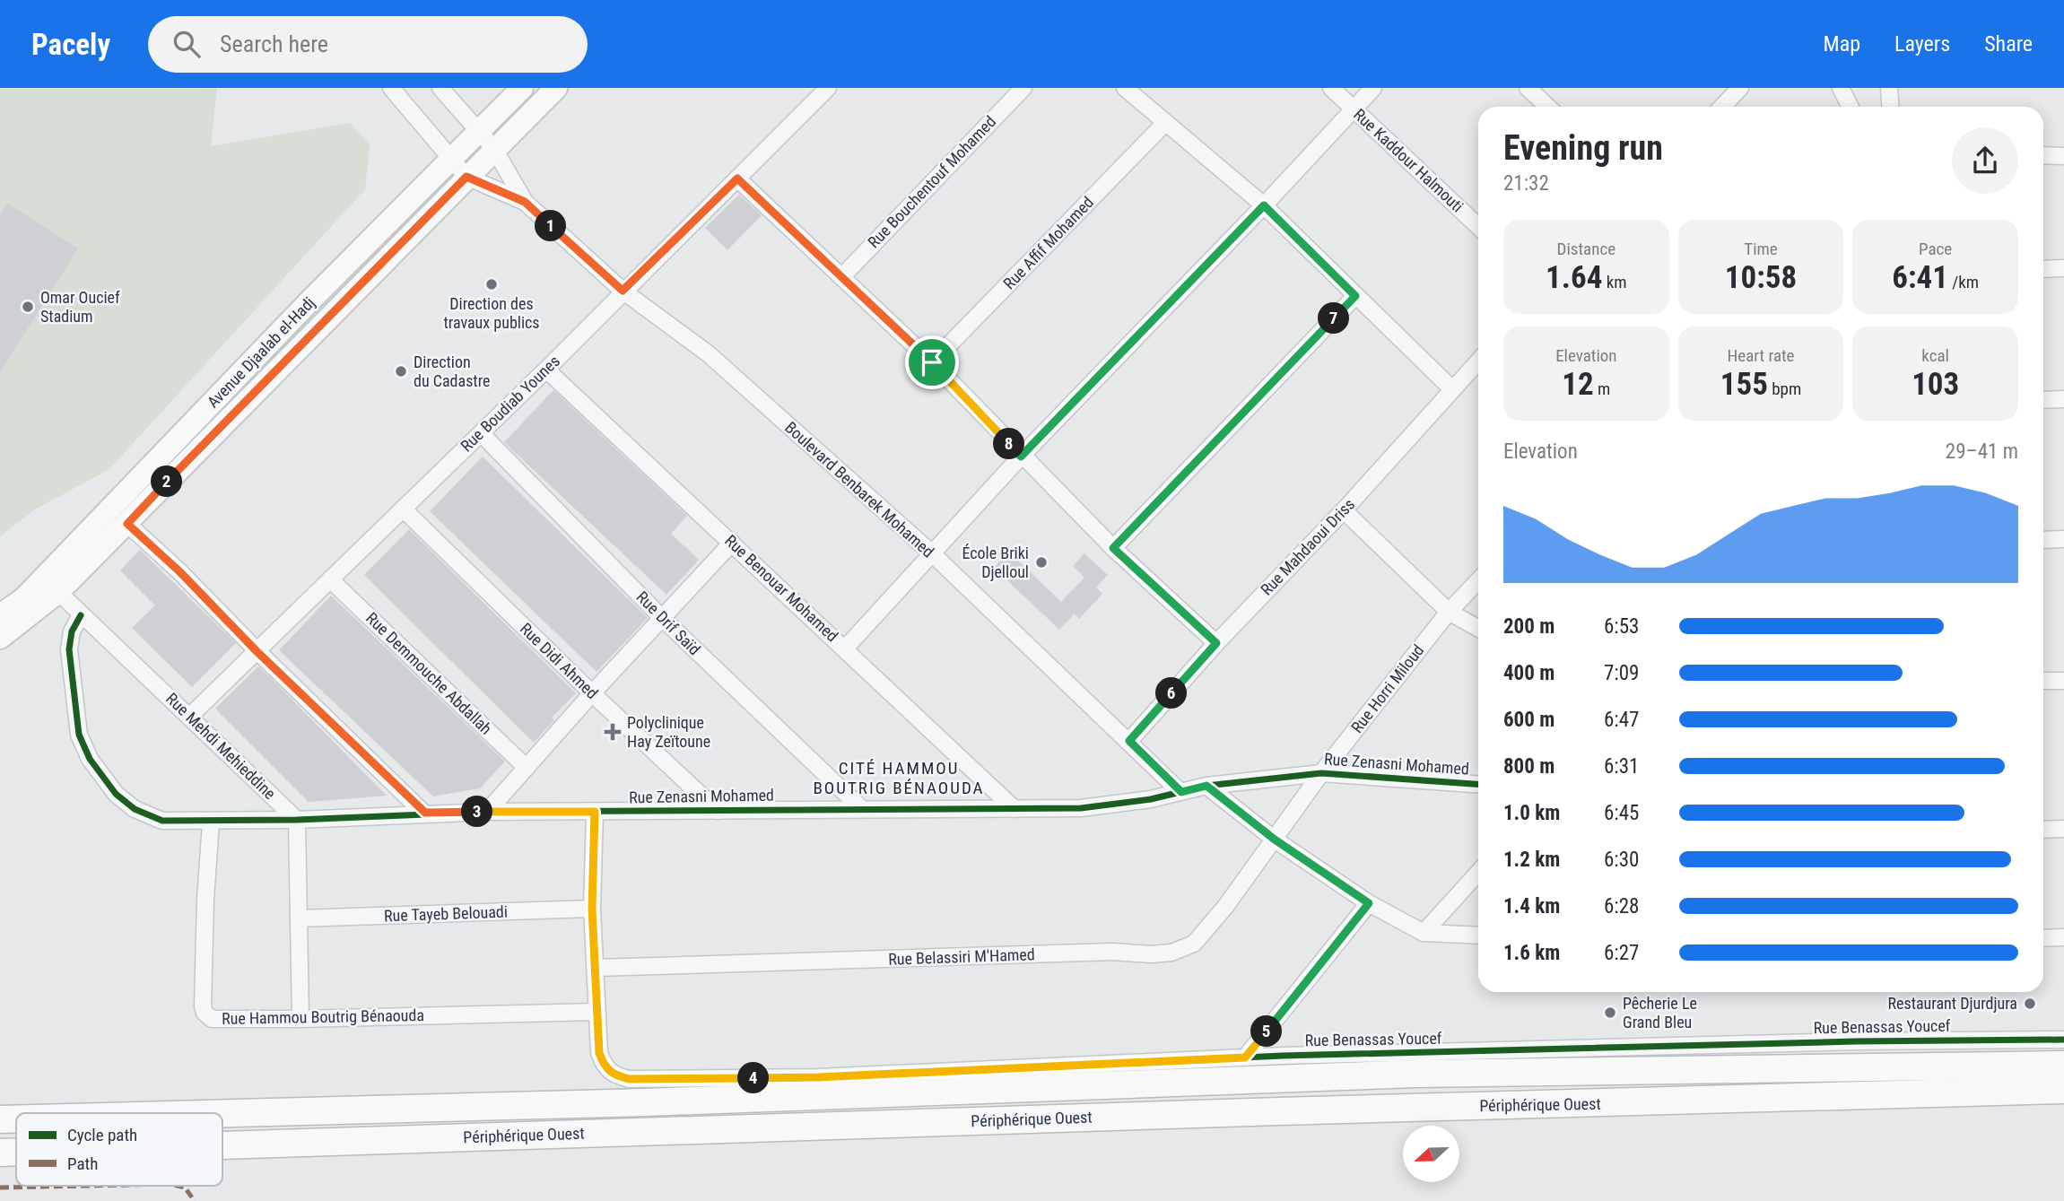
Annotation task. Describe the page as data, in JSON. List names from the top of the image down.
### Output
{
  "streets": {
    "highway": ["Périphérique Ouest"],
    "main road": ["Avenue Djaalab el-Hadj"],
    "street": [
      "Rue Kaddour Halmouti",
      "Rue Bouchentouf Mohamed",
      "Rue Affif Mohamed",
      "Rue Boudiab Younes",
      "Boulevard Benbarek Mohamed",
      "Rue Mahdaoui Driss",
      "Rue Benouar Mohamed",
      "Rue Drif Saïd",
      "Rue Didi Ahmed",
      "Rue Demmouche Abdallah",
      "Rue Horri Miloud",
      "Rue Mehdi Mehieddine",
      "Rue Zenasni Mohamed",
      "Rue Tayeb Belouadi",
      "Rue Belassiri M'Hamed",
      "Rue Hammou Boutrig Bénaouda",
      "Rue Benassas Youcef"
    ]
  },
  "crossings": [
    ["Avenue Djaalab el-Hadj", "Boulevard Benbarek Mohamed"],
    ["Avenue Djaalab el-Hadj", "Rue Mehdi Mehieddine"],
    ["Rue Boudiab Younes", "Boulevard Benbarek Mohamed"],
    ["Rue Boudiab Younes", "Rue Benouar Mohamed"],
    ["Rue Boudiab Younes", "Rue Drif Saïd"],
    ["Rue Boudiab Younes", "Rue Didi Ahmed"],
    ["Rue Boudiab Younes", "Rue Demmouche Abdallah"],
    ["Rue Boudiab Younes", "Rue Mehdi Mehieddine"],
    ["Boulevard Benbarek Mohamed", "Rue Mahdaoui Driss"],
    ["Boulevard Benbarek Mohamed", "Rue Zenasni Mohamed"],
    ["Rue Benouar Mohamed", "Rue Zenasni Mohamed"],
    ["Rue Drif Saïd", "Rue Zenasni Mohamed"],
    ["Rue Didi Ahmed", "Rue Zenasni Mohamed"],
    ["Rue Horri Miloud", "Rue Zenasni Mohamed"],
    ["Rue Horri Miloud", "Rue Belassiri M'Hamed"],
    ["Rue Mehdi Mehieddine", "Rue Zenasni Mohamed"],
    ["Rue Zenasni Mohamed", "Rue Hammou Boutrig Bénaouda"],
    ["Rue Zenasni Mohamed", "Rue Benassas Youcef"],
    ["Rue Tayeb Belouadi", "Rue Benassas Youcef"],
    ["Rue Belassiri M'Hamed", "Rue Benassas Youcef"],
    ["Rue Hammou Boutrig Bénaouda", "Rue Benassas Youcef"]
  ],
  "districts": ["CITÉ HAMMOU BOUTRIG BÉNAOUDA"],
  "places": {
    "other": [
      "Direction des travaux publics",
      "Omar Oucief Stadium",
      "Direction du Cadastre",
      "École Briki Djelloul",
      "Restaurant Djurdjura",
      "Pêcherie Le Grand Bleu"
    ],
    "health": ["Polyclinique Hay Zeïtoune"]
  },
  "legend": ["Cycle path", "Path"],
  "north": "left",
  "page": {
    "header": "Pacely",
    "search": "Search here",
    "nav": ["Map", "Layers", "Share"],
    "heading": ["Evening run", "21:32"],
    "pins": [
      "1",
      "7",
      "8",
      "2",
      "6",
      "3",
      "5",
      "4"
    ],
    "stats": [
      ["Distance", "1.64 km"],
      ["Time", "10:58"],
      ["Pace", "6:41 /km"],
      ["Elevation", "12 m"],
      ["Heart rate", "155 bpm"],
      ["kcal", "103"]
    ],
    "chart": ["Elevation", "29–41 m"],
    "list": [
      {
        "name": "200 m",
        "note": "6:53"
      },
      {
        "name": "400 m",
        "note": "7:09"
      },
      {
        "name": "600 m",
        "note": "6:47"
      },
      {
        "name": "800 m",
        "note": "6:31"
      },
      {
        "name": "1.0 km",
        "note": "6:45"
      },
      {
        "name": "1.2 km",
        "note": "6:30"
      },
      {
        "name": "1.4 km",
        "note": "6:28"
      },
      {
        "name": "1.6 km",
        "note": "6:27"
      }
    ]
  }
}
